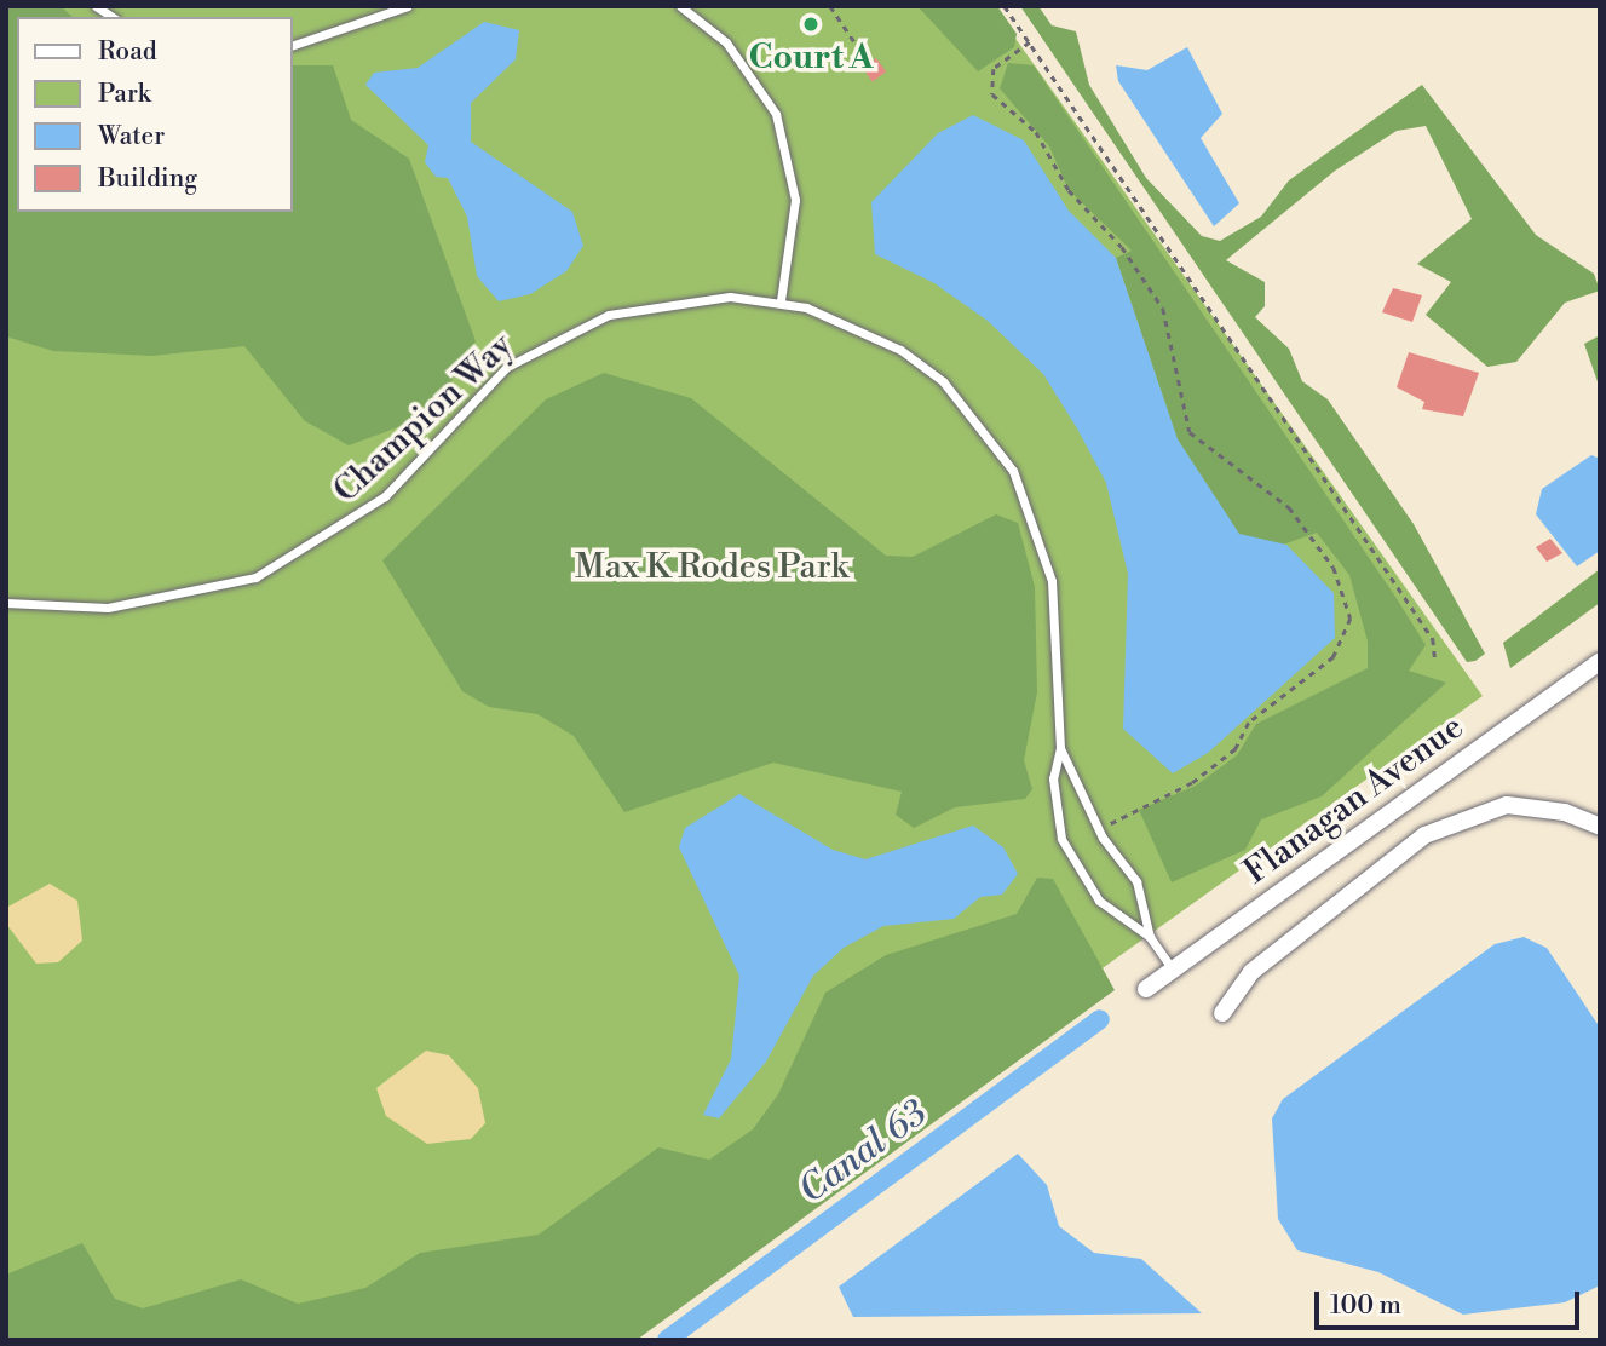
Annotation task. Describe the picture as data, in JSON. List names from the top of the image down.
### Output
{
  "streets": {
    "street": ["Flanagan Avenue"],
    "lane": ["Champion Way"]
  },
  "crossings": [
    ["Champion Way", "Flanagan Avenue"]
  ],
  "water": ["Canal 63"],
  "parks": ["Max K Rodes Park"],
  "places": ["Court A"],
  "legend": [
    "Road",
    "Park",
    "Water",
    "Building"
  ],
  "scale_bar": "100 m"
}
